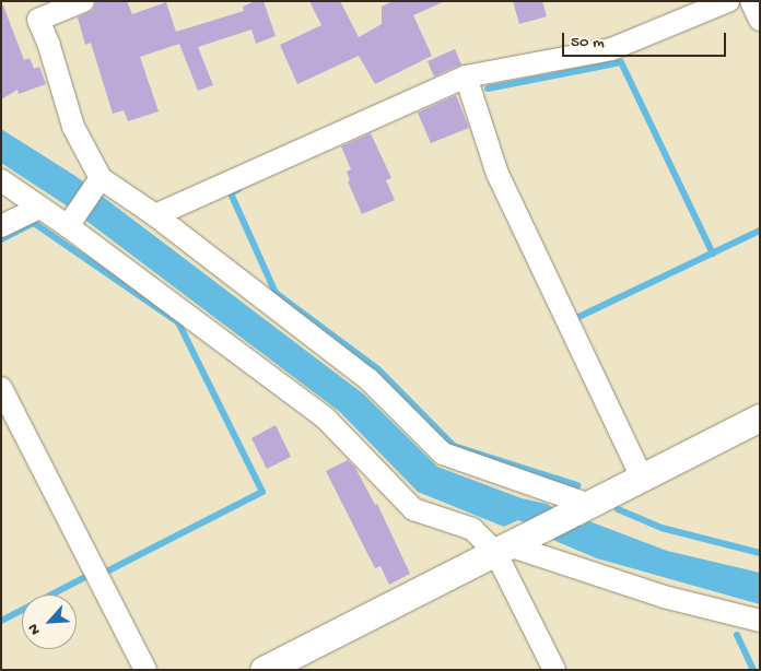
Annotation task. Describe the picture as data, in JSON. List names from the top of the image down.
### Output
{
  "scale_bar": "50 m",
  "north": "bottom left"
}
